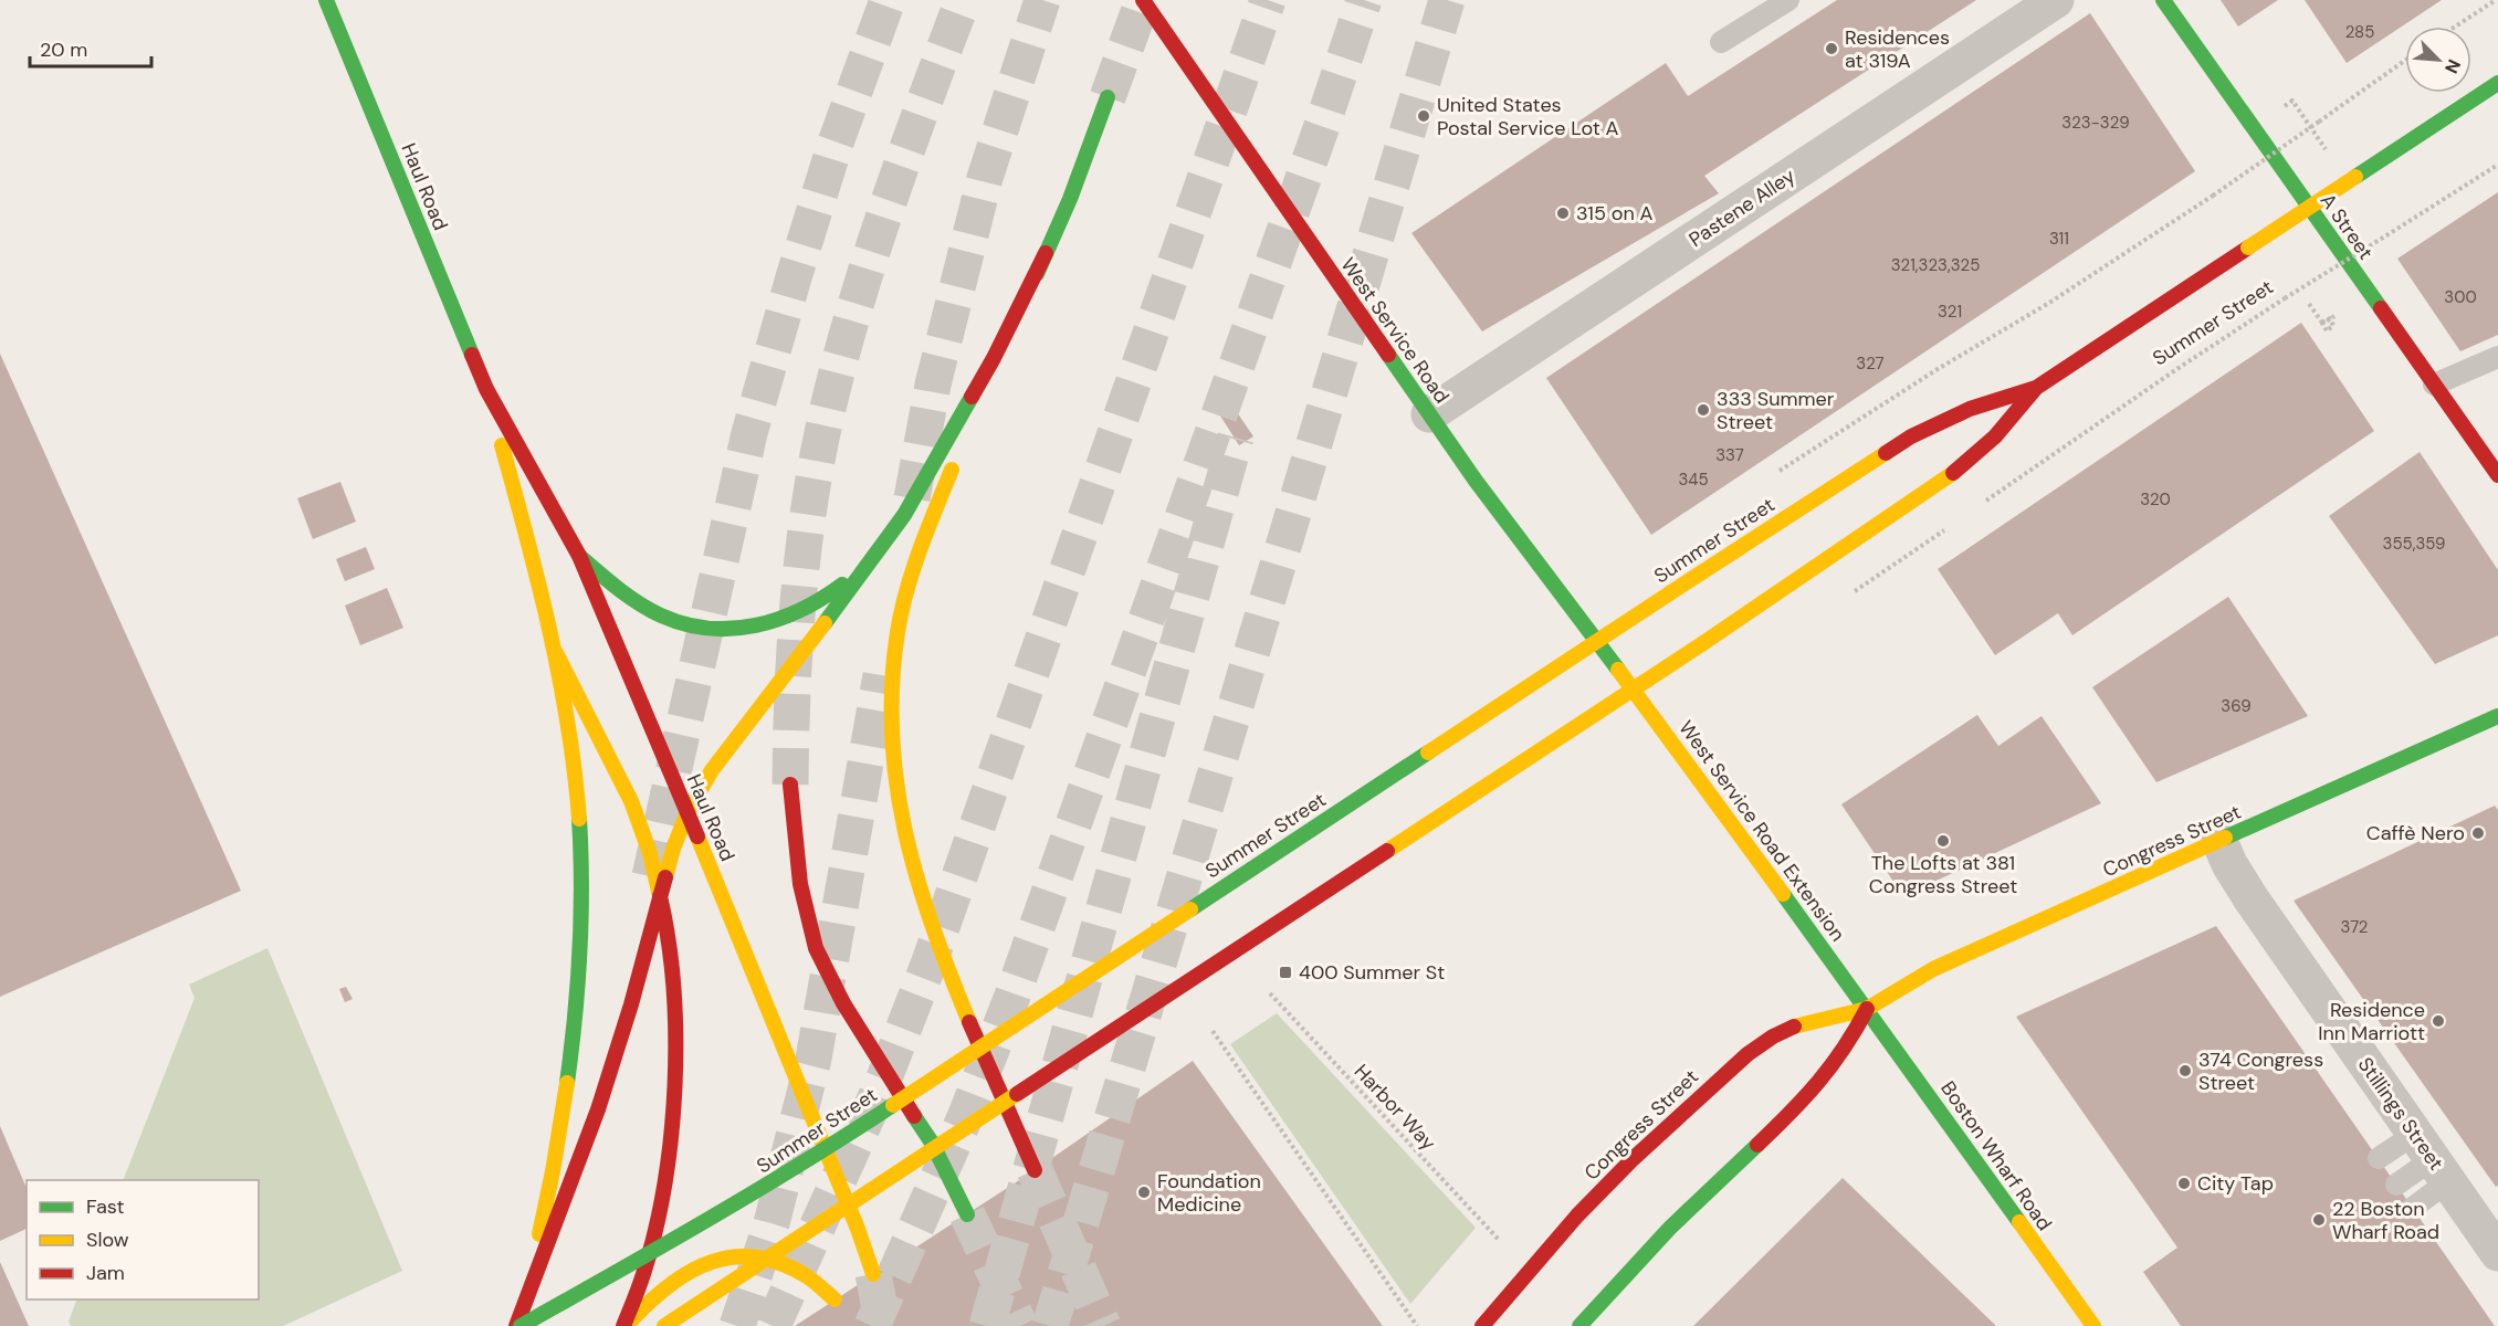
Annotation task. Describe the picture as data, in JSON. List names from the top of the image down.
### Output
{
  "streets": {
    "main road": [
      "Haul Road",
      "A Street",
      "Summer Street",
      "West Service Road",
      "West Service Road Extension",
      "Congress Street",
      "Boston Wharf Road"
    ],
    "street": ["Pastene Alley", "Stillings Street"],
    "path": ["Harbor Way"]
  },
  "crossings": [
    ["Haul Road", "Summer Street"],
    ["Pastene Alley", "West Service Road"],
    ["West Service Road", "West Service Road Extension"],
    ["West Service Road Extension", "Congress Street"],
    ["West Service Road Extension", "Boston Wharf Road"],
    ["Congress Street", "Stillings Street"],
    ["Congress Street", "Boston Wharf Road"]
  ],
  "places": {
    "other": [
      "Residences at 319A",
      "United States Postal Service Lot A",
      "315 on A",
      "333 Summer Street",
      "Caffè Nero",
      "The Lofts at 381 Congress Street",
      "Residence Inn Marriott",
      "374 Congress Street",
      "City Tap",
      "Foundation Medicine",
      "22 Boston Wharf Road"
    ],
    "transit": ["400 Summer St"]
  },
  "house_numbers": [
    "285",
    "323-329",
    "311",
    "321,323,325",
    "300",
    "321",
    "327",
    "337",
    "345",
    "320",
    "355,359",
    "369",
    "372"
  ],
  "legend": ["Fast", "Slow", "Jam"],
  "scale_bar": "20 m",
  "north": "bottom right"
}
